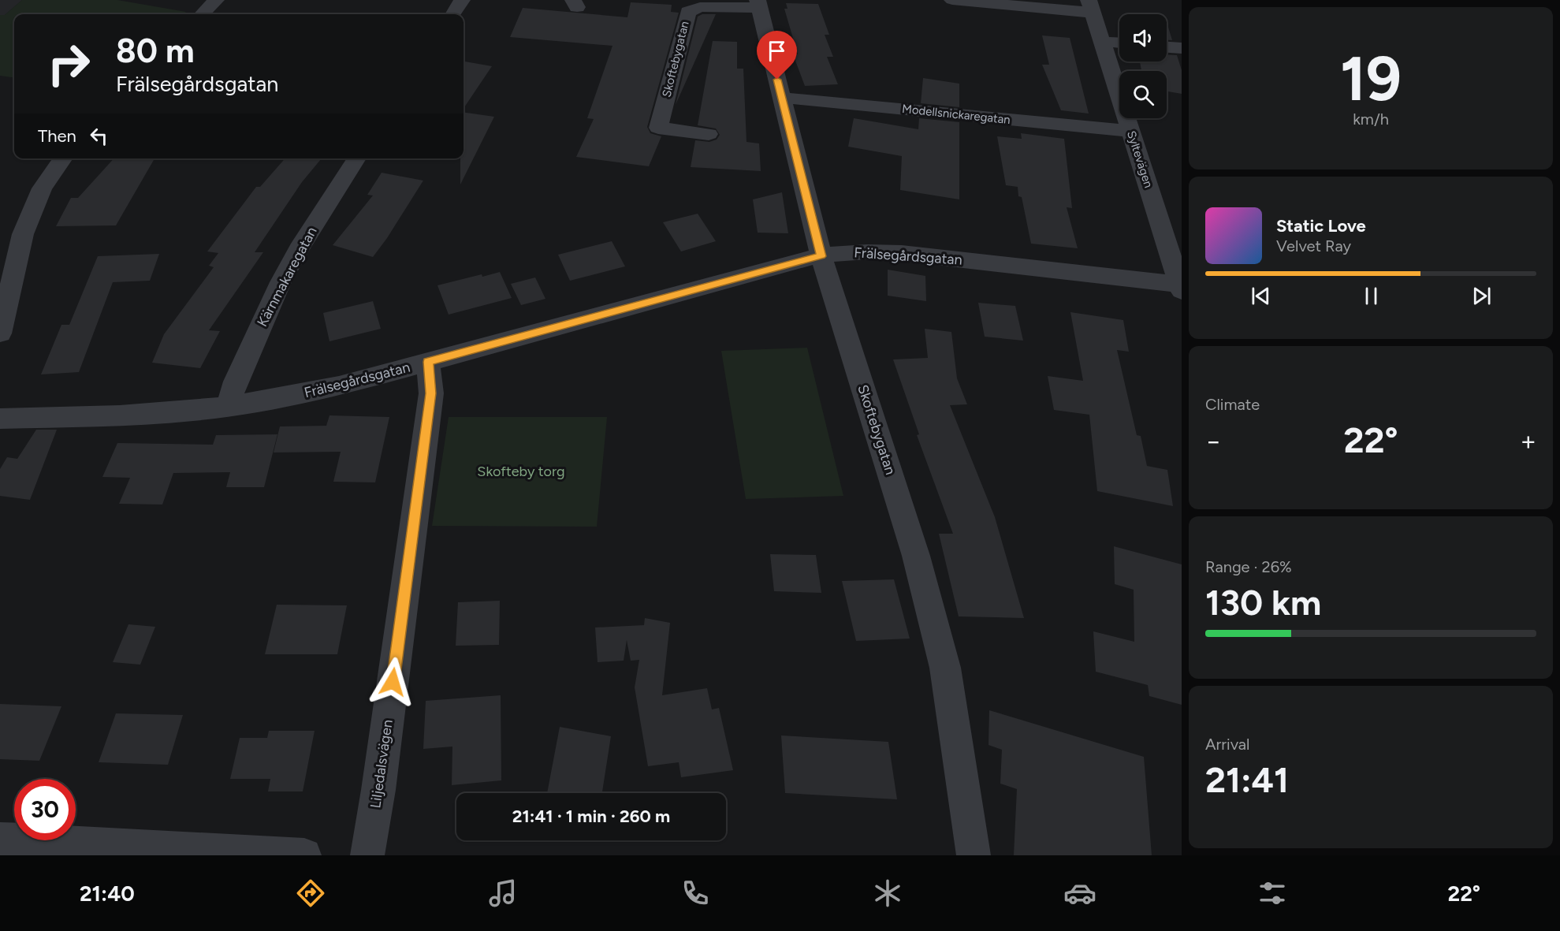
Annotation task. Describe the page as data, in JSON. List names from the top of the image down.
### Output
{
  "streets": {
    "street": [
      "Skoftebygatan",
      "Modellsnickaregatan",
      "Syltevägen",
      "Frälsegårdsgatan",
      "Kärnmakaregatan",
      "Liljedalsvägen"
    ]
  },
  "crossings": [
    ["Skoftebygatan", "Modellsnickaregatan"],
    ["Skoftebygatan", "Frälsegårdsgatan"],
    ["Modellsnickaregatan", "Syltevägen"],
    ["Syltevägen", "Frälsegårdsgatan"],
    ["Frälsegårdsgatan", "Kärnmakaregatan"],
    ["Frälsegårdsgatan", "Liljedalsvägen"]
  ],
  "parks": ["Skofteby torg"],
  "page": {
    "tile": [
      ["19", "km/h"],
      "Climate",
      ["Range · 26%", "130 km"],
      ["Arrival", "21:41"]
    ],
    "turn": ["80 m", "Frälsegårdsgatan"],
    "then": "Then",
    "song": ["Static Love", "Velvet Ray"],
    "heat": ["−", "22°", "+"],
    "limit": "30",
    "trip": "21:41 · 1 min · 260 m",
    "tabs": ["21:40", "22°"]
  }
}
